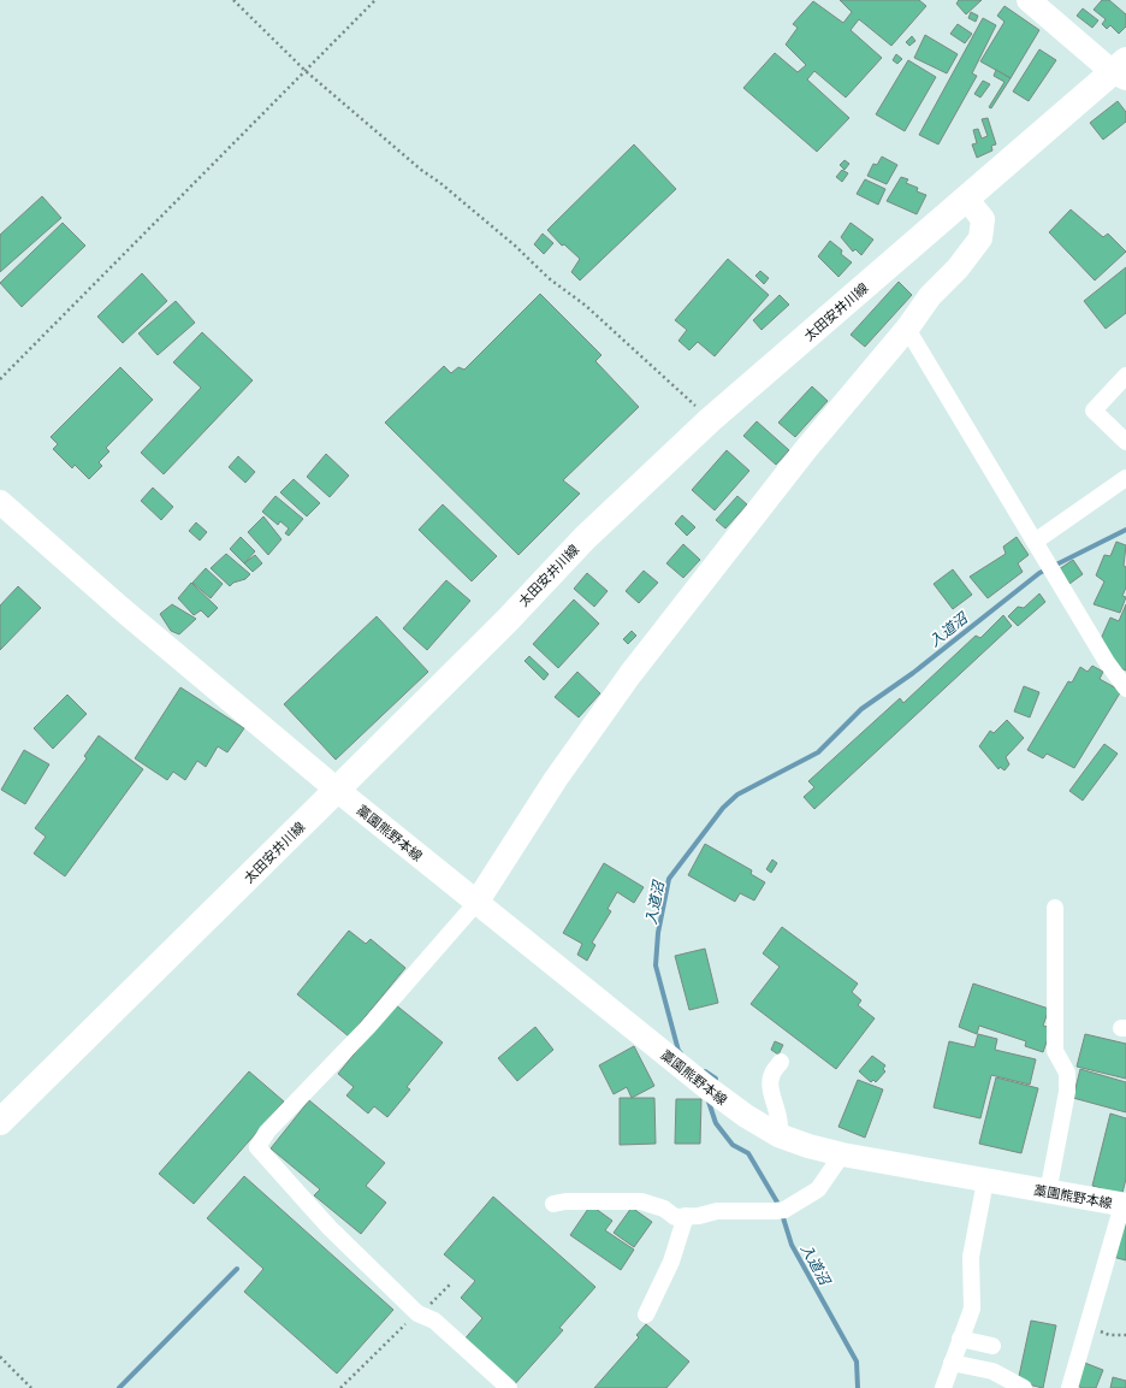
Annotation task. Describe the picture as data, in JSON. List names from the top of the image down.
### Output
{
  "streets": {
    "main road": ["太田安井川線"],
    "street": ["藁園熊野本線"]
  },
  "crossings": [
    ["太田安井川線", "藁園熊野本線"]
  ],
  "water": ["入道沼"]
}
